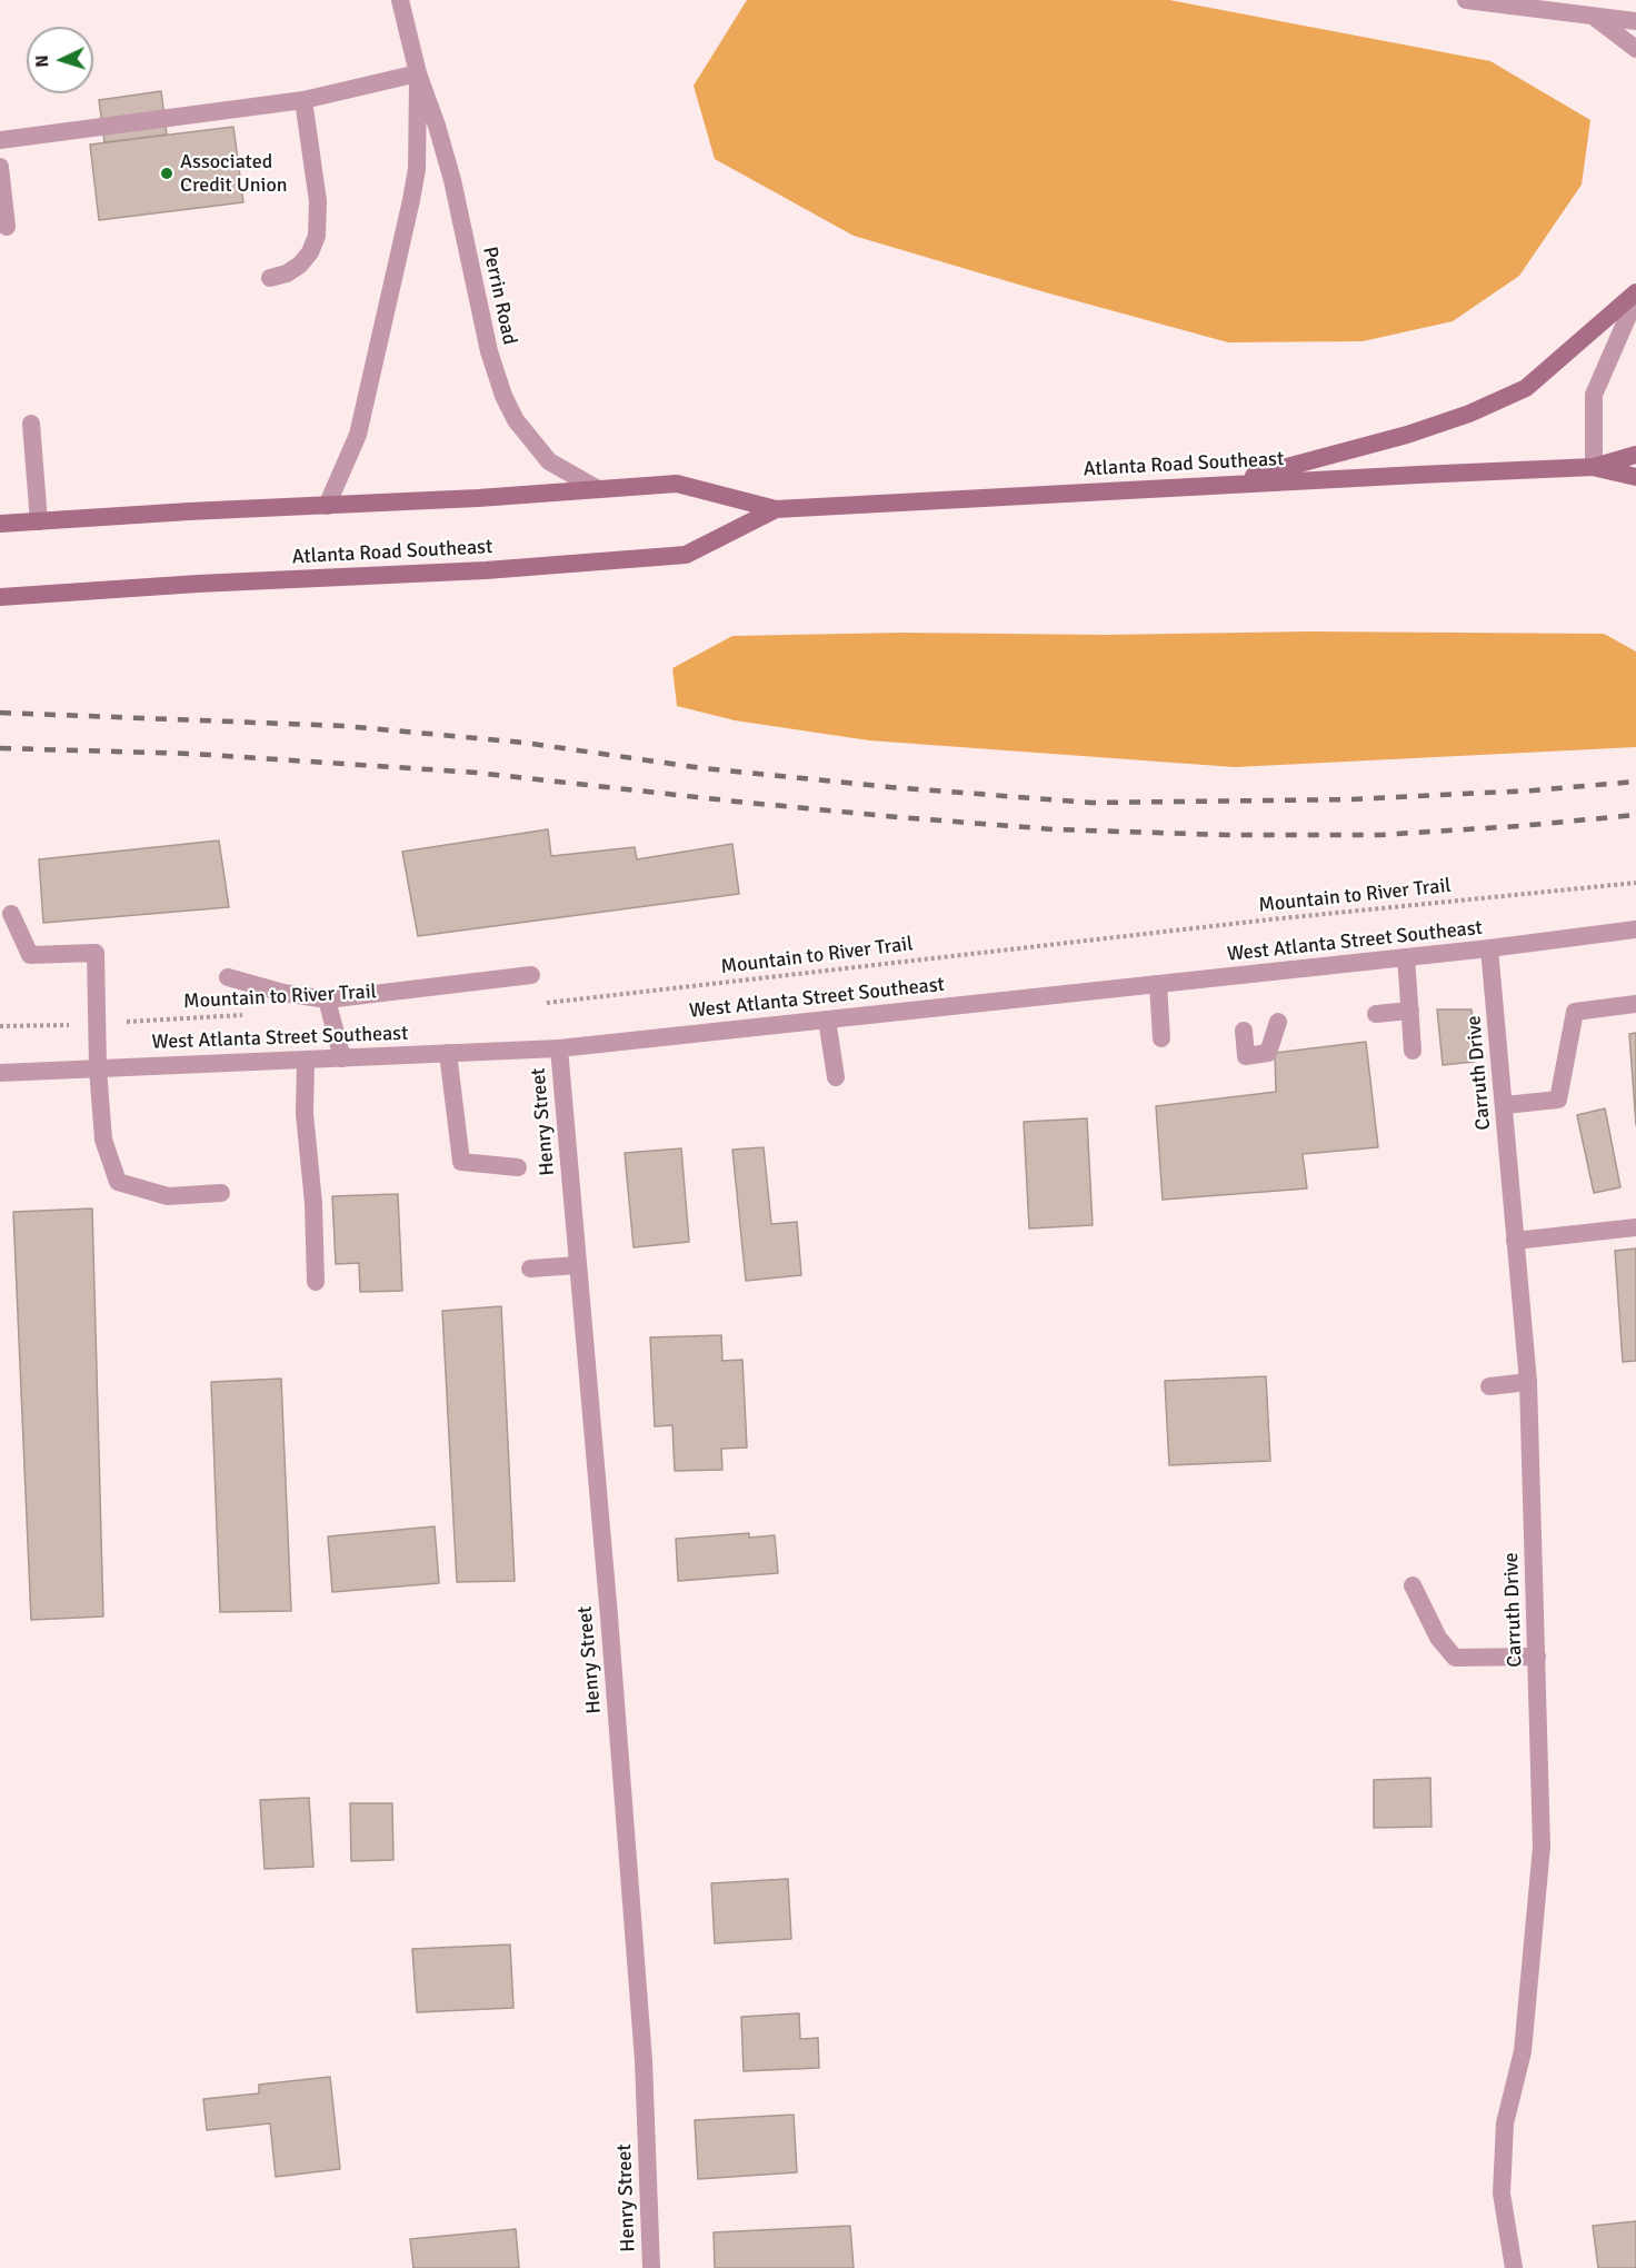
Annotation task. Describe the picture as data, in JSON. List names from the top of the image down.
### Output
{
  "streets": {
    "main road": ["Atlanta Road Southeast"],
    "street": [
      "Perrin Road",
      "West Atlanta Street Southeast",
      "Carruth Drive",
      "Henry Street"
    ],
    "path": ["Mountain to River Trail"]
  },
  "crossings": [
    ["Perrin Road", "Atlanta Road Southeast"],
    ["West Atlanta Street Southeast", "Carruth Drive"],
    ["West Atlanta Street Southeast", "Henry Street"]
  ],
  "places": ["Associated Credit Union"],
  "north": "left"
}
